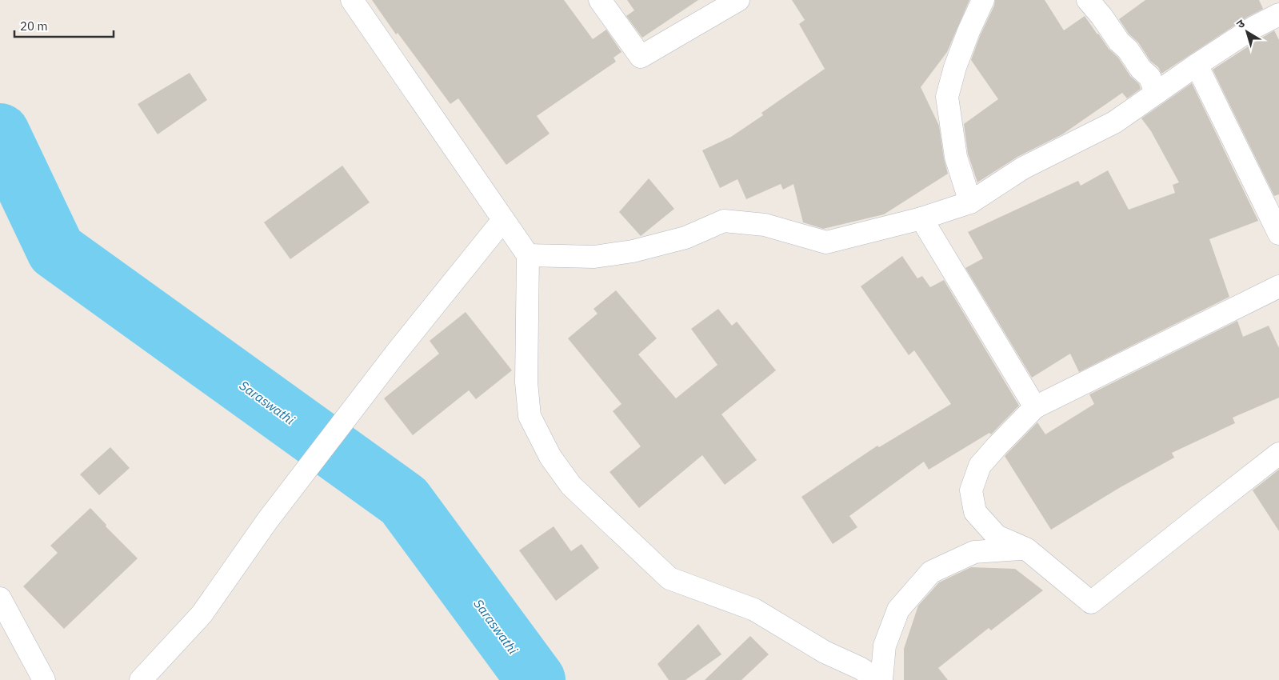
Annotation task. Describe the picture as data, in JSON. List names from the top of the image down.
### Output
{
  "water": ["Saraswathi"],
  "scale_bar": "20 m",
  "north": "top left"
}
